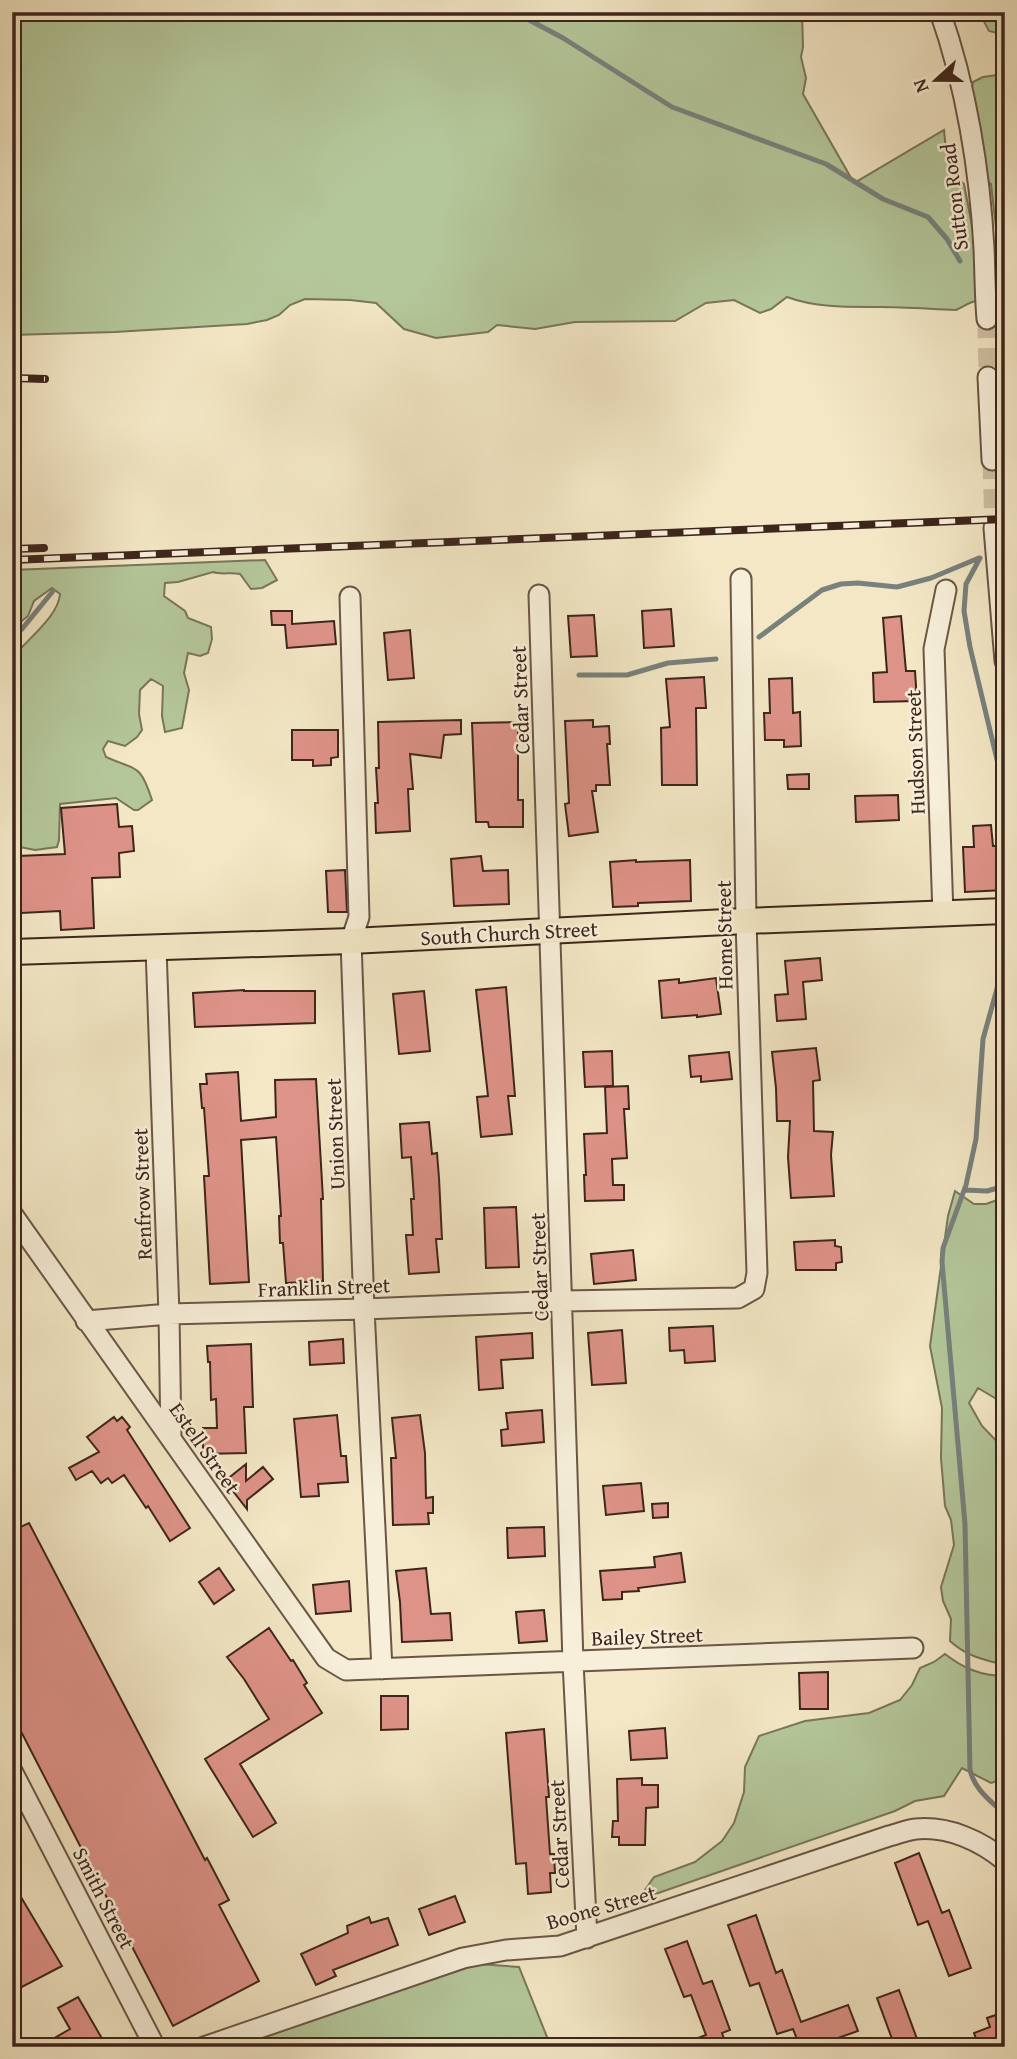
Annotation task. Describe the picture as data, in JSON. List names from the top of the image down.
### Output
{
  "streets": {
    "main road": ["South Church Street"],
    "street": [
      "Sutton Road",
      "Cedar Street",
      "Hudson Street",
      "Home Street",
      "Union Street",
      "Renfrow Street",
      "Franklin Street",
      "Estell Street",
      "Bailey Street",
      "Smith Street",
      "Boone Street"
    ]
  },
  "crossings": [
    ["Cedar Street", "South Church Street"],
    ["Cedar Street", "Franklin Street"],
    ["Cedar Street", "Bailey Street"],
    ["Cedar Street", "Boone Street"],
    ["Hudson Street", "South Church Street"],
    ["South Church Street", "Home Street"],
    ["South Church Street", "Union Street"],
    ["South Church Street", "Renfrow Street"],
    ["Home Street", "Franklin Street"],
    ["Union Street", "Franklin Street"],
    ["Union Street", "Estell Street"],
    ["Union Street", "Bailey Street"],
    ["Renfrow Street", "Franklin Street"],
    ["Renfrow Street", "Estell Street"],
    ["Franklin Street", "Estell Street"],
    ["Estell Street", "Bailey Street"]
  ],
  "north": "left"
}
